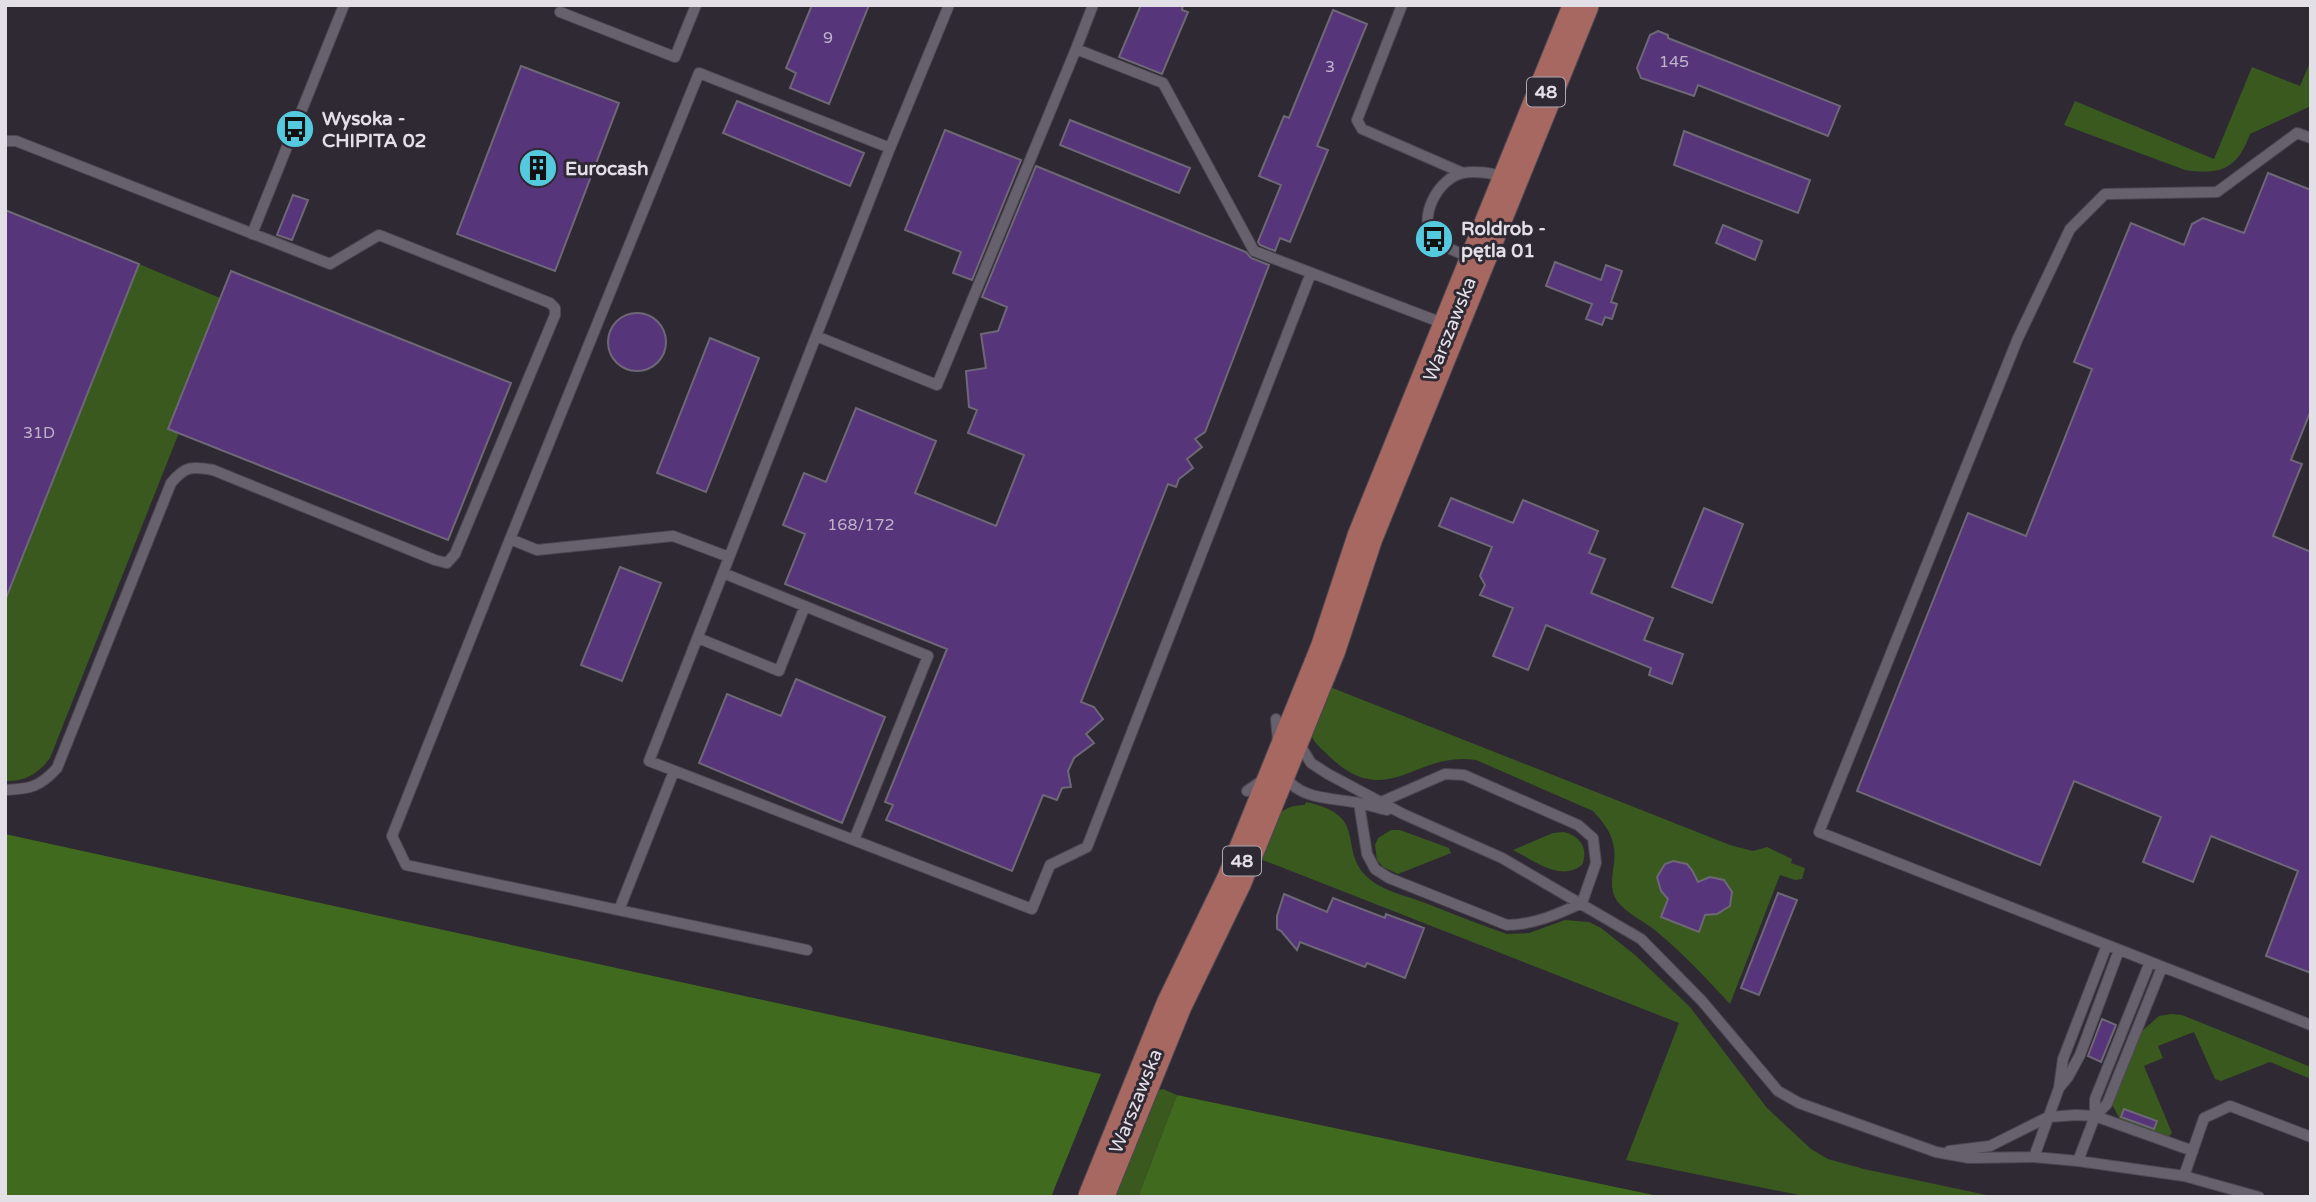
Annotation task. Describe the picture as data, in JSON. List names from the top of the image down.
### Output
{
  "streets": {
    "main road": ["48", "Warszawska"]
  },
  "places": {
    "bus stop": ["Wysoka - CHIPITA 02", "Roldrob - pętla 01"],
    "building": ["Eurocash"]
  },
  "house_numbers": [
    "9",
    "145",
    "3",
    "31D",
    "168/172"
  ]
}
